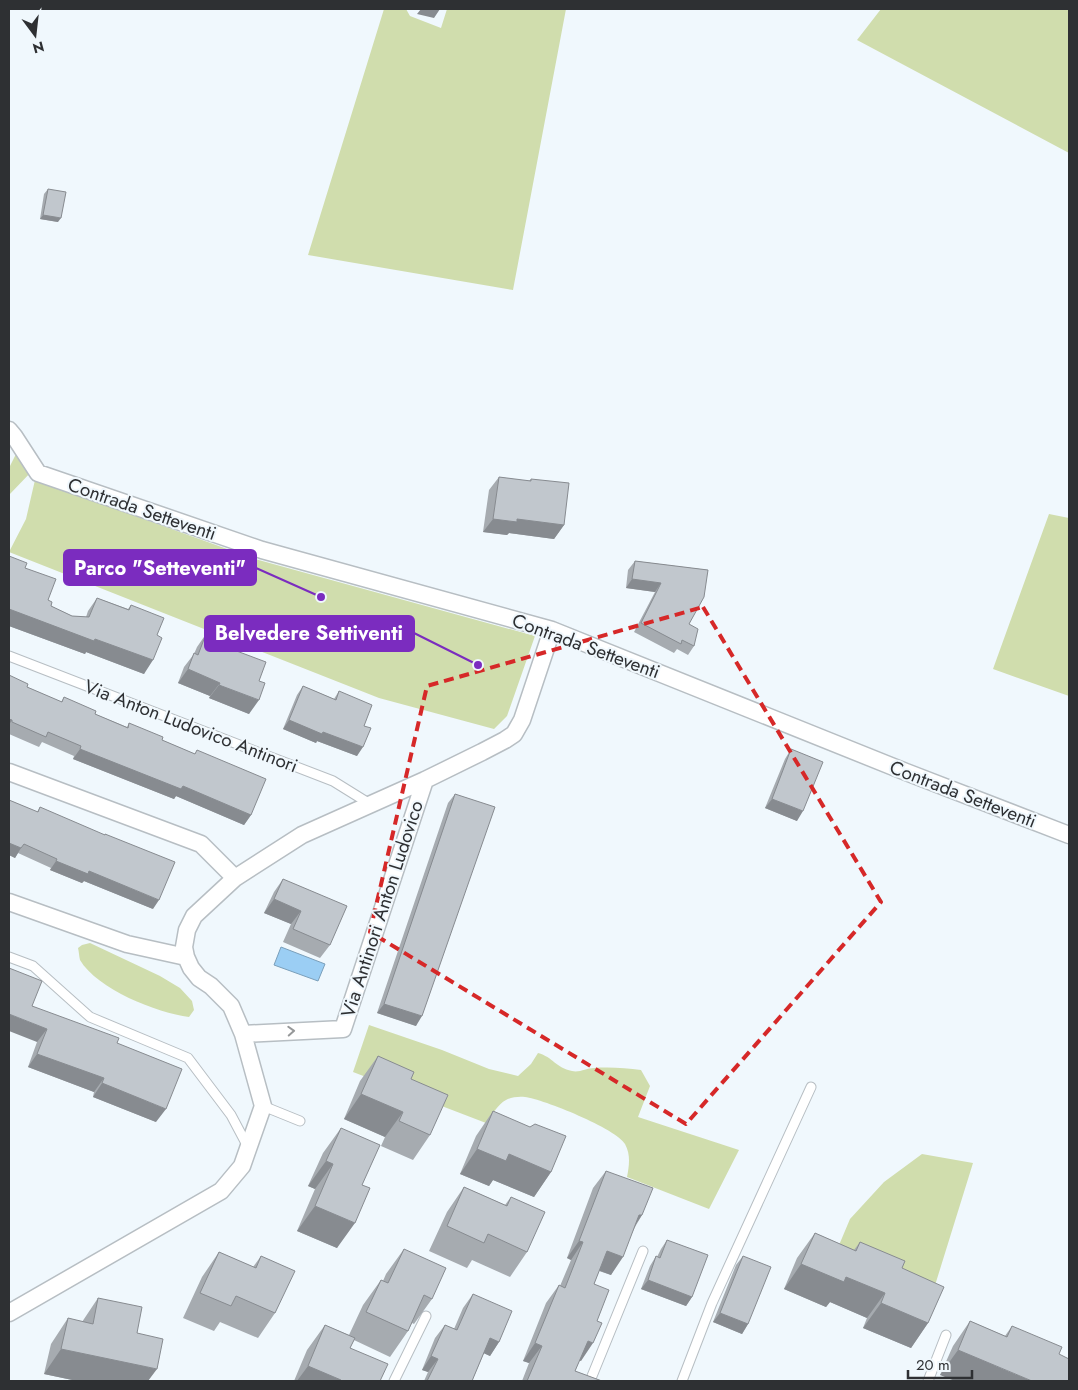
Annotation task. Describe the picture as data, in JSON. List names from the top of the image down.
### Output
{
  "streets": {
    "street": ["Contrada Setteventi", "Via Antinori Anton Ludovico"],
    "lane": ["Via Anton Ludovico Antinori"]
  },
  "places": ["Parco \"Setteventi\"", "Belvedere Settiventi"],
  "scale_bar": "20 m",
  "north": "bottom"
}
